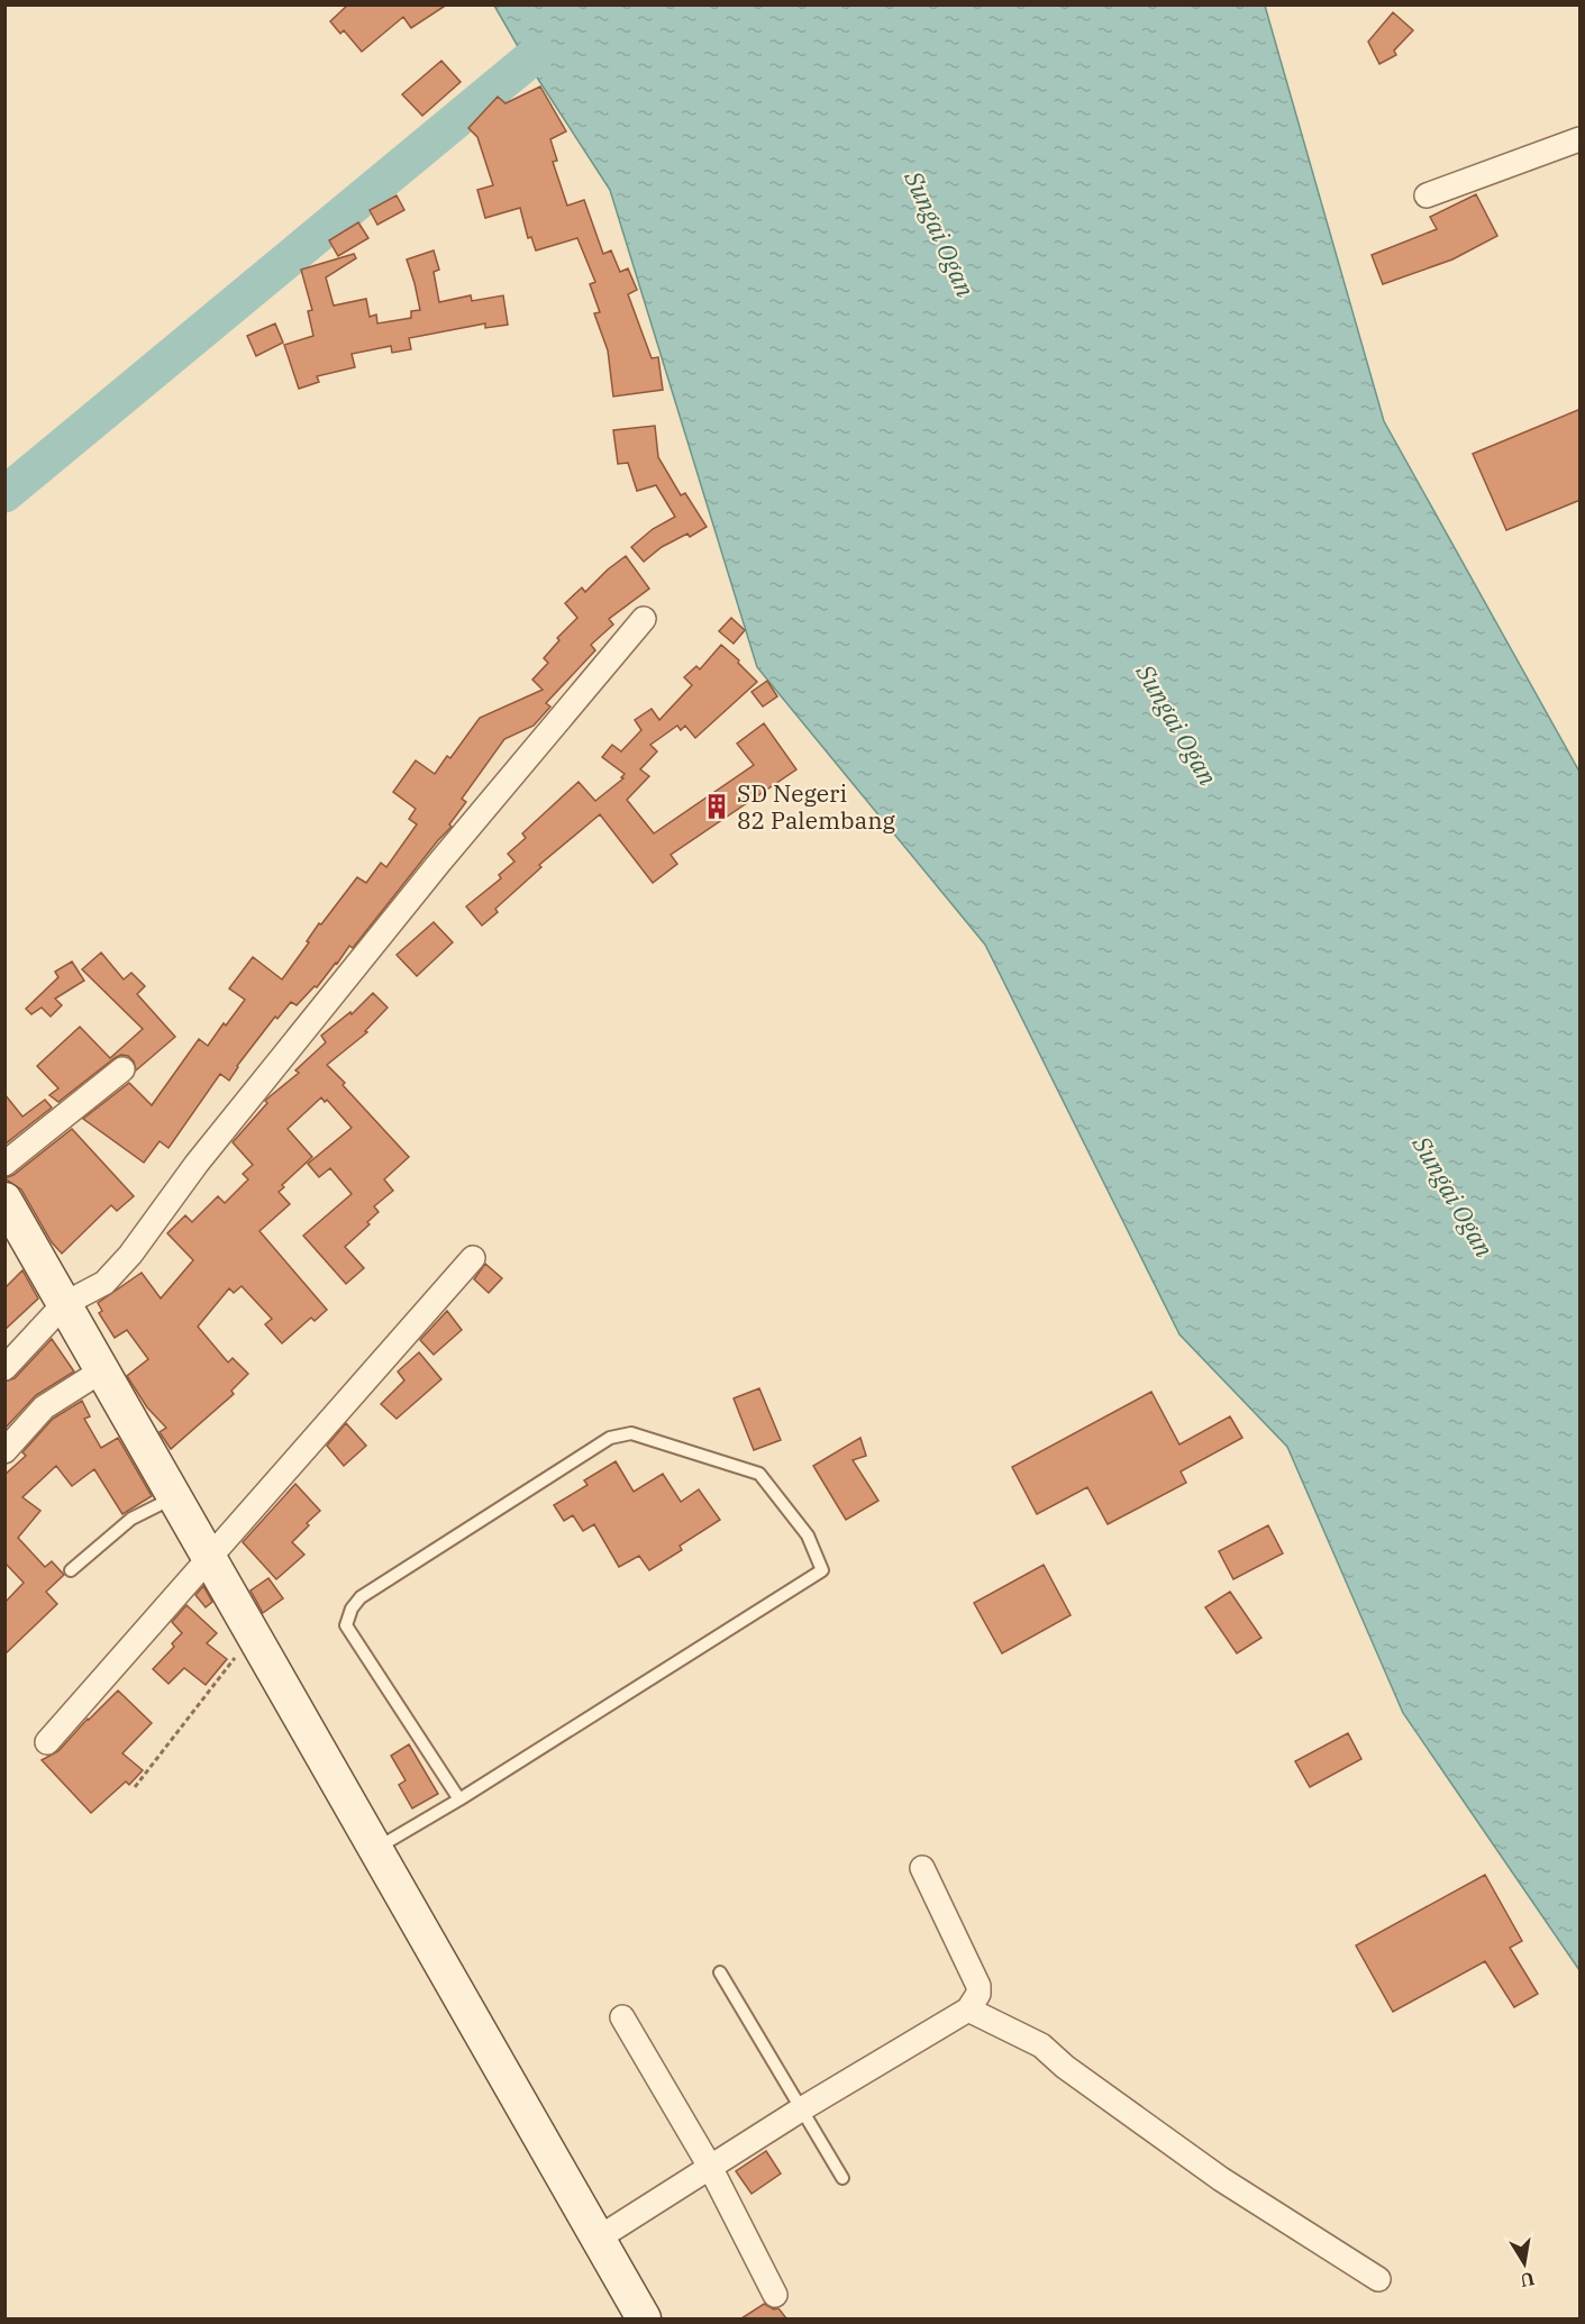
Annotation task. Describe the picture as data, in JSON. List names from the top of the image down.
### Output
{
  "water": ["Sungai Ogan"],
  "places": {
    "building": ["SD Negeri 82 Palembang"]
  },
  "north": "bottom"
}
